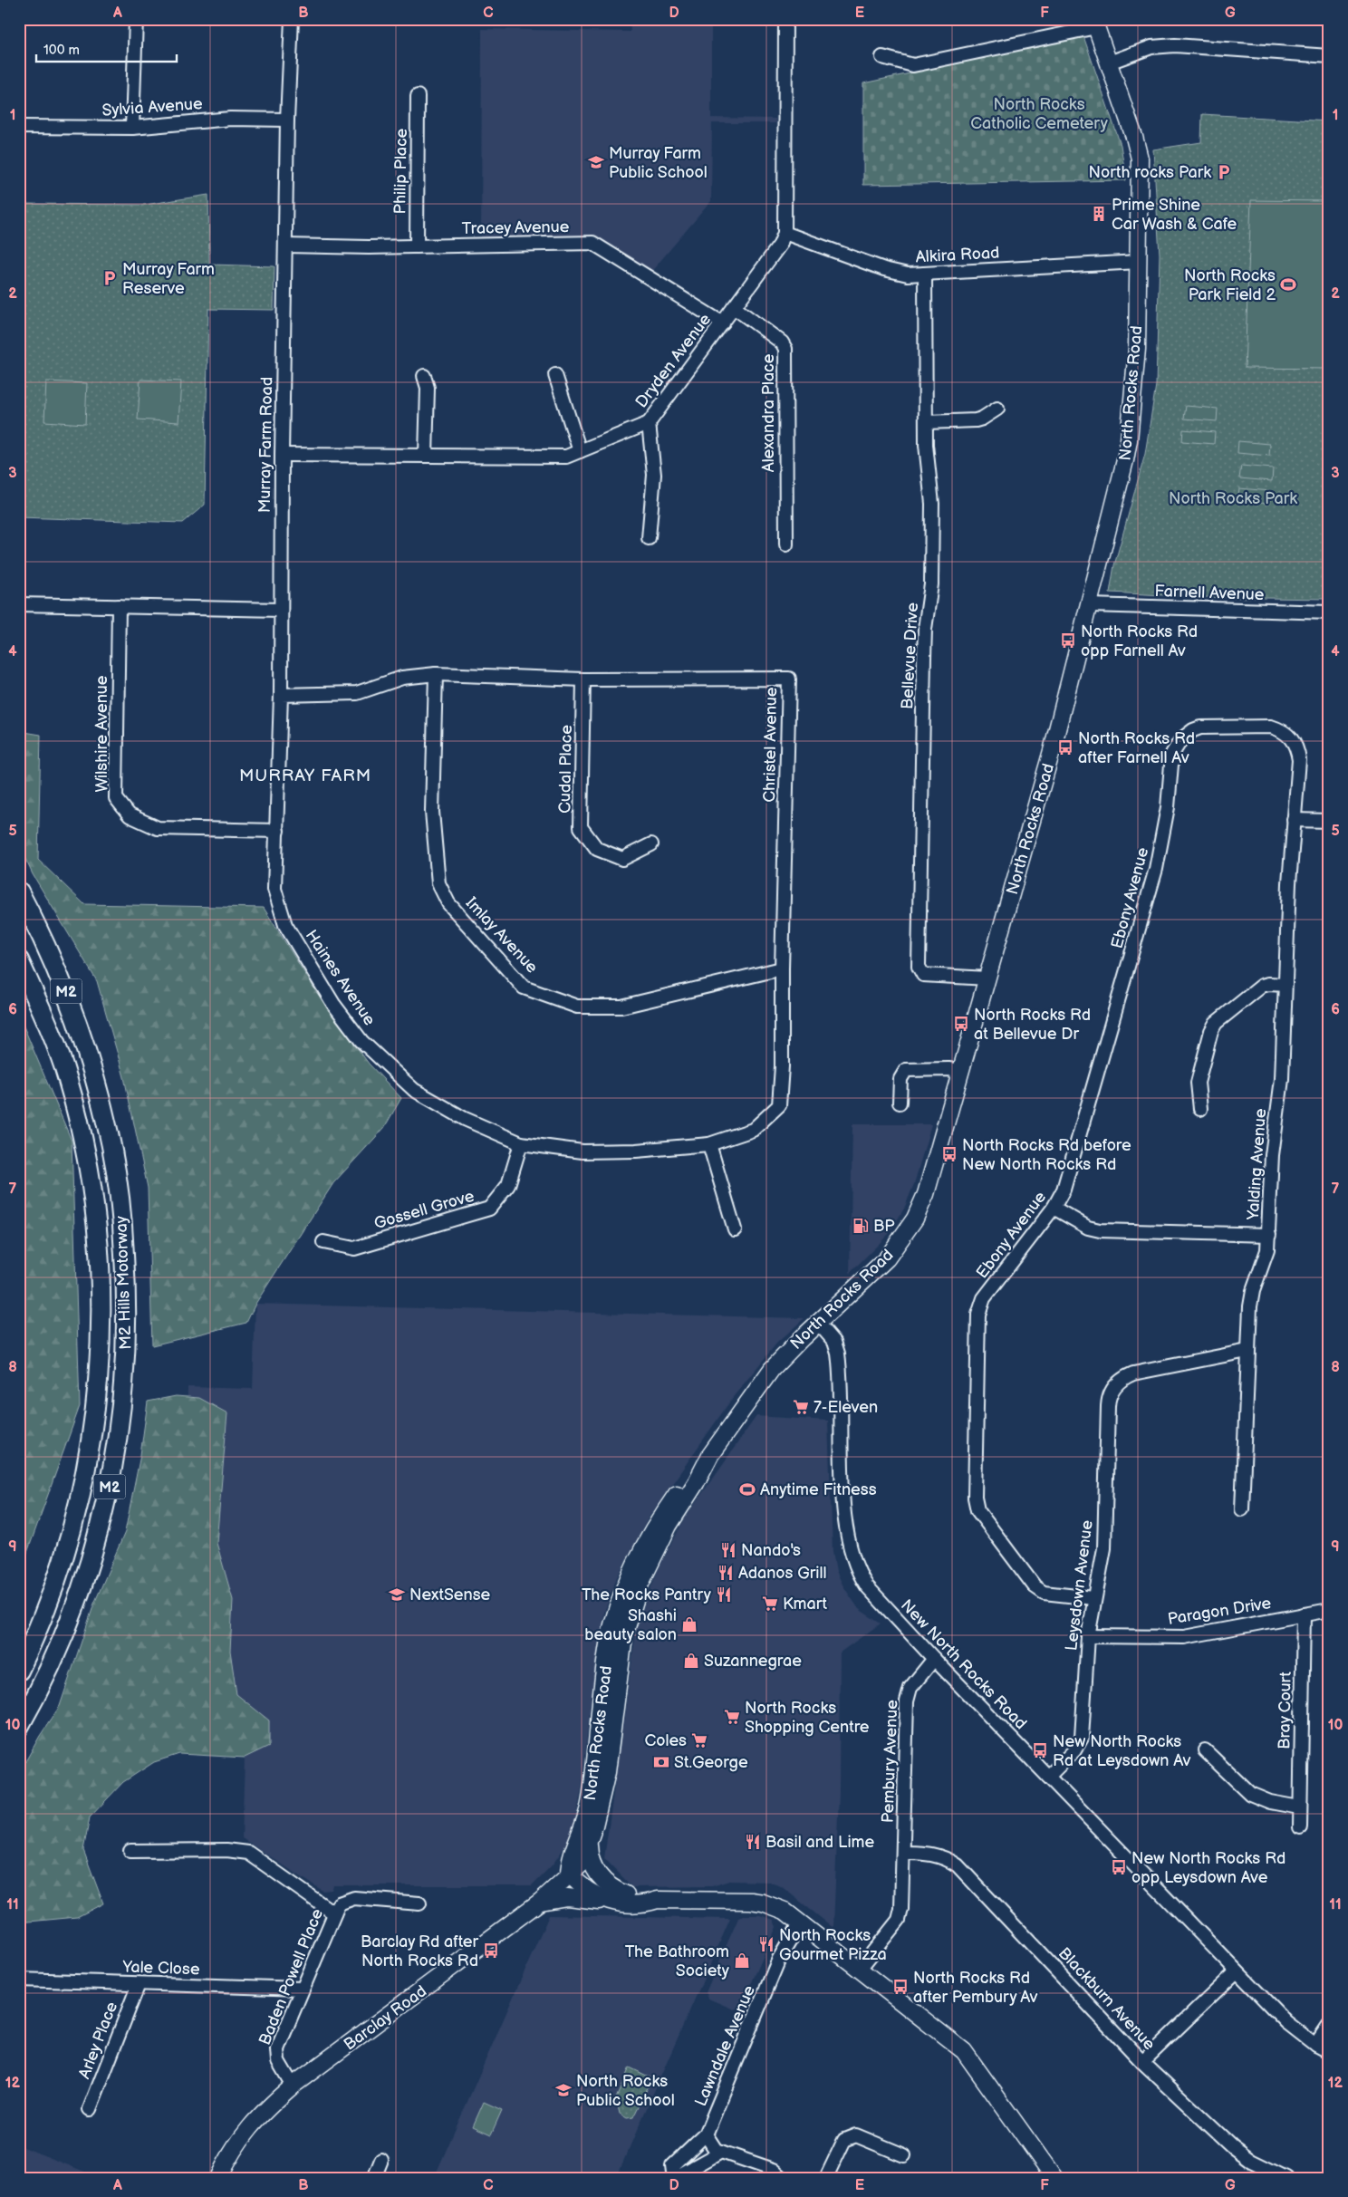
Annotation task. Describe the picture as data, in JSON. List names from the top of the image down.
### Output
{
  "streets": {
    "highway": ["M2", "M2 Hills Motorway"],
    "main road": ["North Rocks Road", "Barclay Road"],
    "street": [
      "Sylvia Avenue",
      "Philip Place",
      "Tracey Avenue",
      "Alkira Road",
      "Dryden Avenue",
      "Alexandra Place",
      "Murray Farm Road",
      "Farnell Avenue",
      "Bellevue Drive",
      "Wilshire Avenue",
      "Christel Avenue",
      "Cudal Place",
      "Ebony Avenue",
      "Imlay Avenue",
      "Haines Avenue",
      "Yalding Avenue",
      "Gossell Grove",
      "Leysdown Avenue",
      "Paragon Drive",
      "New North Rocks Road",
      "Bray Court",
      "Pembury Avenue",
      "Yale Close",
      "Baden Powell Place",
      "Blackburn Avenue",
      "Arley Place",
      "Lawndale Avenue"
    ]
  },
  "crossings": [
    ["Sylvia Avenue", "Murray Farm Road"],
    ["Philip Place", "Tracey Avenue"],
    ["Tracey Avenue", "Dryden Avenue"],
    ["Tracey Avenue", "Murray Farm Road"],
    ["Alkira Road", "Dryden Avenue"],
    ["Alkira Road", "North Rocks Road"],
    ["Alkira Road", "Bellevue Drive"],
    ["Dryden Avenue", "Alexandra Place"],
    ["Dryden Avenue", "Murray Farm Road"],
    ["North Rocks Road", "Farnell Avenue"],
    ["North Rocks Road", "Bellevue Drive"],
    ["North Rocks Road", "New North Rocks Road"],
    ["North Rocks Road", "Barclay Road"],
    ["Murray Farm Road", "Haines Avenue"],
    ["Wilshire Avenue", "Haines Avenue"],
    ["Christel Avenue", "Cudal Place"],
    ["Christel Avenue", "Imlay Avenue"],
    ["Christel Avenue", "Haines Avenue"],
    ["Ebony Avenue", "Yalding Avenue"],
    ["Ebony Avenue", "Leysdown Avenue"],
    ["Haines Avenue", "Gossell Grove"],
    ["Yalding Avenue", "Leysdown Avenue"],
    ["Leysdown Avenue", "Paragon Drive"],
    ["Leysdown Avenue", "New North Rocks Road"],
    ["Paragon Drive", "Bray Court"],
    ["New North Rocks Road", "Pembury Avenue"],
    ["Pembury Avenue", "Blackburn Avenue"],
    ["Yale Close", "Baden Powell Place"],
    ["Yale Close", "Arley Place"],
    ["Baden Powell Place", "Barclay Road"]
  ],
  "districts": ["MURRAY FARM"],
  "parks": ["North Rocks Catholic Cemetery", "North Rocks Park"],
  "places": {
    "school or university": ["Murray Farm Public School", "NextSense", "North Rocks Public School"],
    "parking": ["North rocks Park", "Murray Farm Reserve"],
    "building": ["Prime Shine Car Wash & Cafe"],
    "sports": ["North Rocks Park Field 2", "Anytime Fitness"],
    "bus stop": [
      "North Rocks Rd opp Farnell Av",
      "North Rocks Rd after Farnell Av",
      "North Rocks Rd at Bellevue Dr",
      "North Rocks Rd before New North Rocks Rd",
      "New North Rocks Rd at Leysdown Av",
      "New North Rocks Rd opp Leysdown Ave",
      "Barclay Rd after North Rocks Rd",
      "North Rocks Rd after Pembury Av"
    ],
    "fuel station": ["BP"],
    "supermarket": [
      "7-Eleven",
      "Kmart",
      "North Rocks Shopping Centre",
      "Coles"
    ],
    "restaurant": [
      "Nando's",
      "Adanos Grill",
      "The Rocks Pantry",
      "Basil and Lime",
      "North Rocks Gourmet Pizza"
    ],
    "shop": ["Shashi beauty salon", "Suzannegrae", "The Bathroom Society"],
    "bank": ["St.George"]
  },
  "scale_bar": "100 m",
  "grid": {
    "columns": [
      "A",
      "B",
      "C",
      "D",
      "E",
      "F",
      "G"
    ],
    "rows": [
      "1",
      "2",
      "3",
      "4",
      "5",
      "6",
      "7",
      "8",
      "9",
      "10",
      "11",
      "12"
    ]
  }
}
